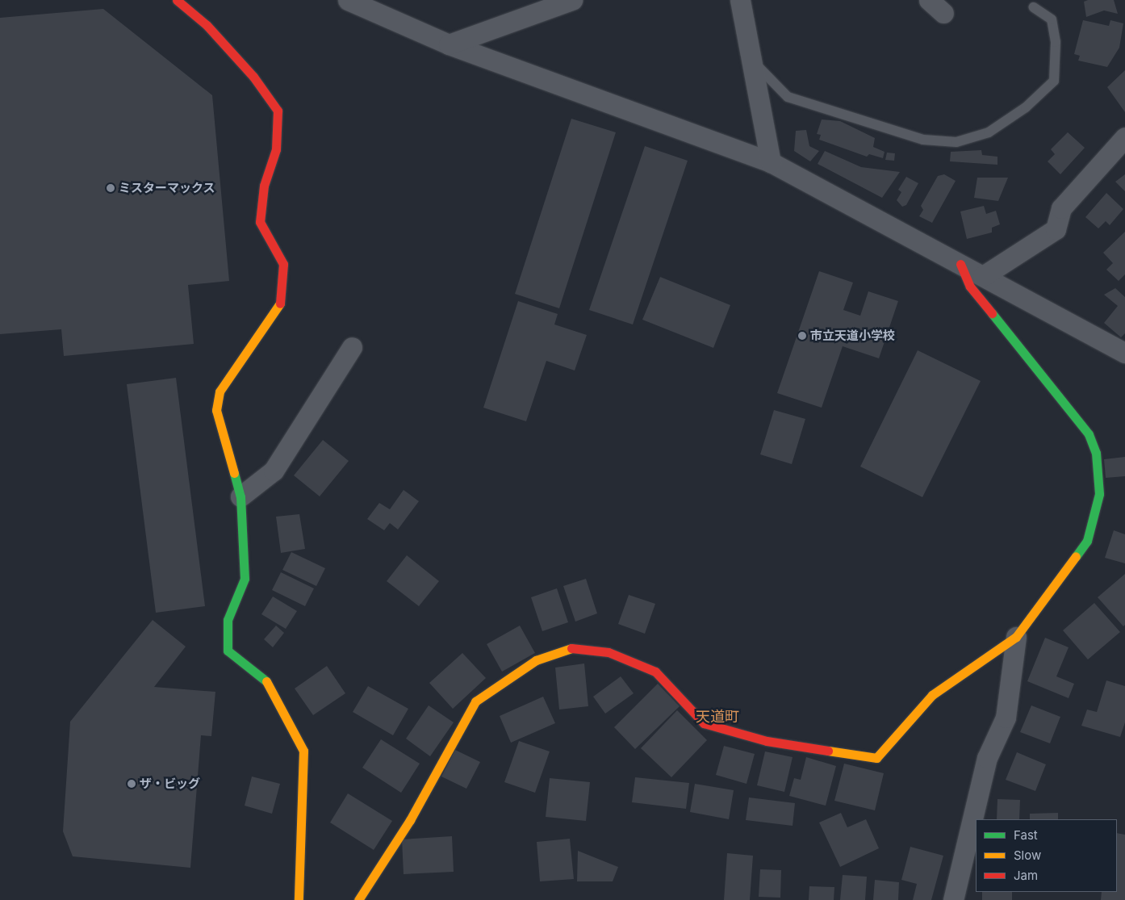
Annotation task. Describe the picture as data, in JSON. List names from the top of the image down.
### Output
{
  "districts": ["天道町"],
  "places": ["ミスターマックス", "市立天道小学校", "ザ・ビッグ"],
  "legend": ["Fast", "Slow", "Jam"]
}
